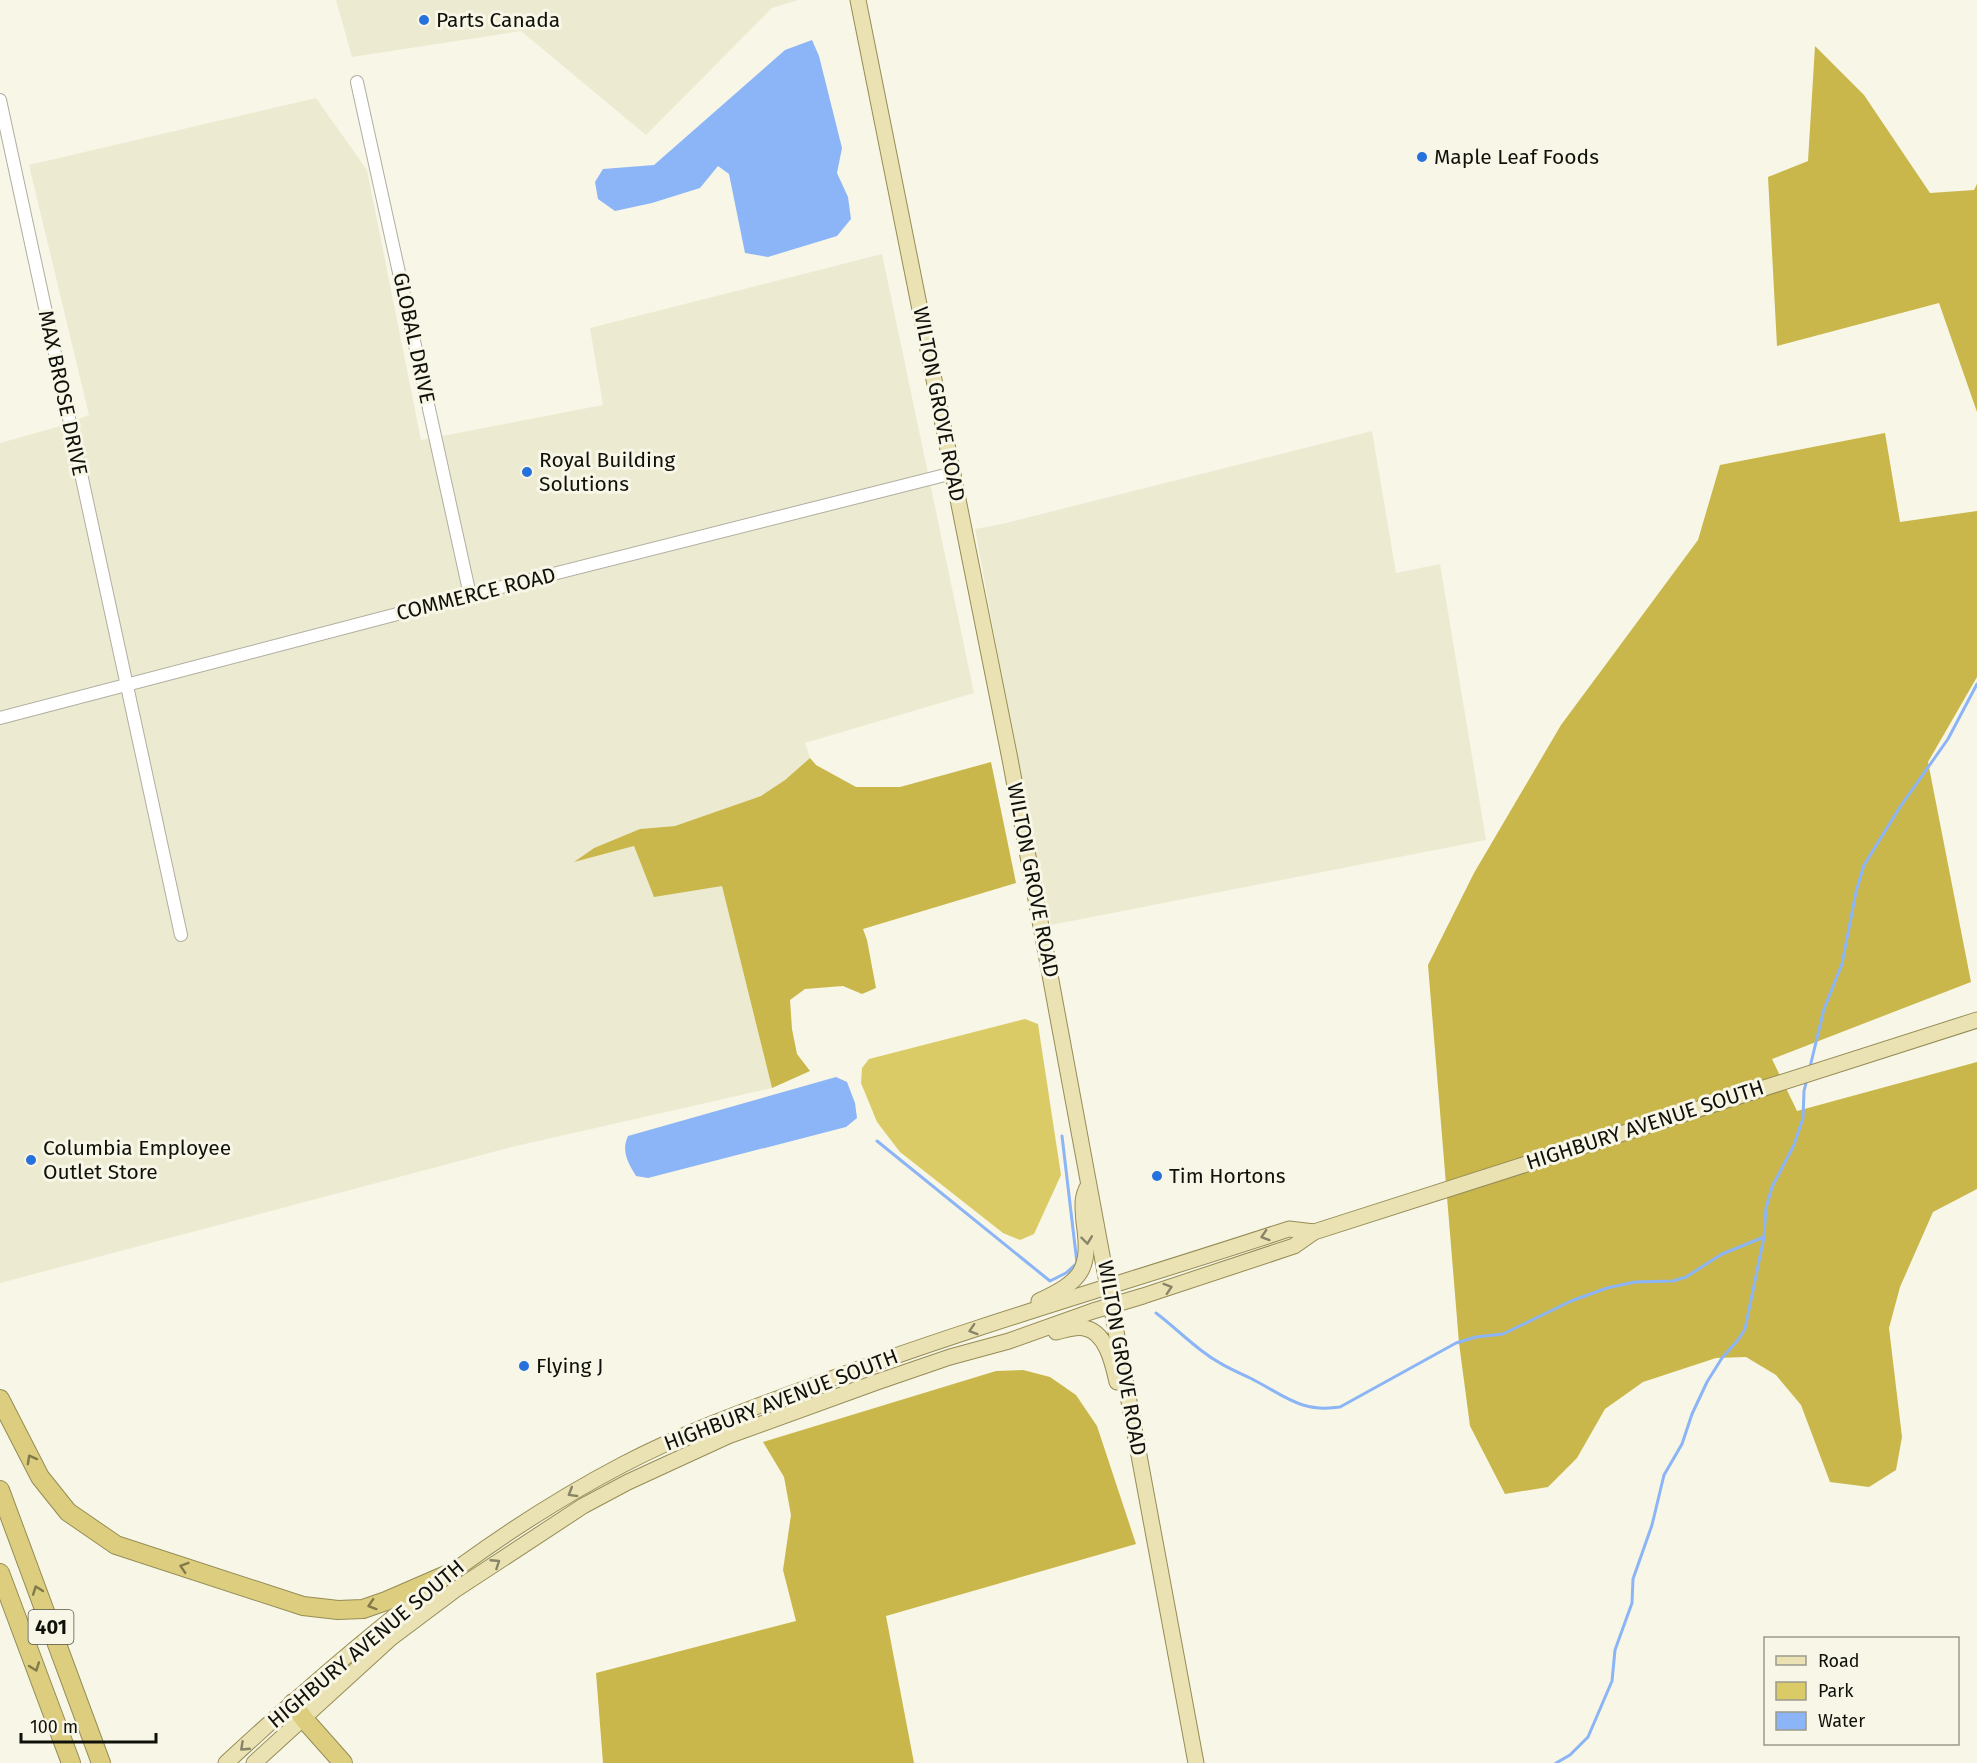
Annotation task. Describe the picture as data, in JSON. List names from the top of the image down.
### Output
{
  "streets": {
    "highway": ["401"],
    "main road": ["WILTON GROVE ROAD", "HIGHBURY AVENUE SOUTH"],
    "street": ["GLOBAL DRIVE", "MAX BROSE DRIVE", "COMMERCE ROAD"]
  },
  "crossings": [
    ["GLOBAL DRIVE", "COMMERCE ROAD"],
    ["MAX BROSE DRIVE", "COMMERCE ROAD"],
    ["WILTON GROVE ROAD", "COMMERCE ROAD"],
    ["WILTON GROVE ROAD", "HIGHBURY AVENUE SOUTH"]
  ],
  "places": [
    "Parts Canada",
    "Maple Leaf Foods",
    "Royal Building Solutions",
    "Columbia Employee Outlet Store",
    "Tim Hortons",
    "Flying J"
  ],
  "legend": ["Road", "Park", "Water"],
  "scale_bar": "100 m"
}
